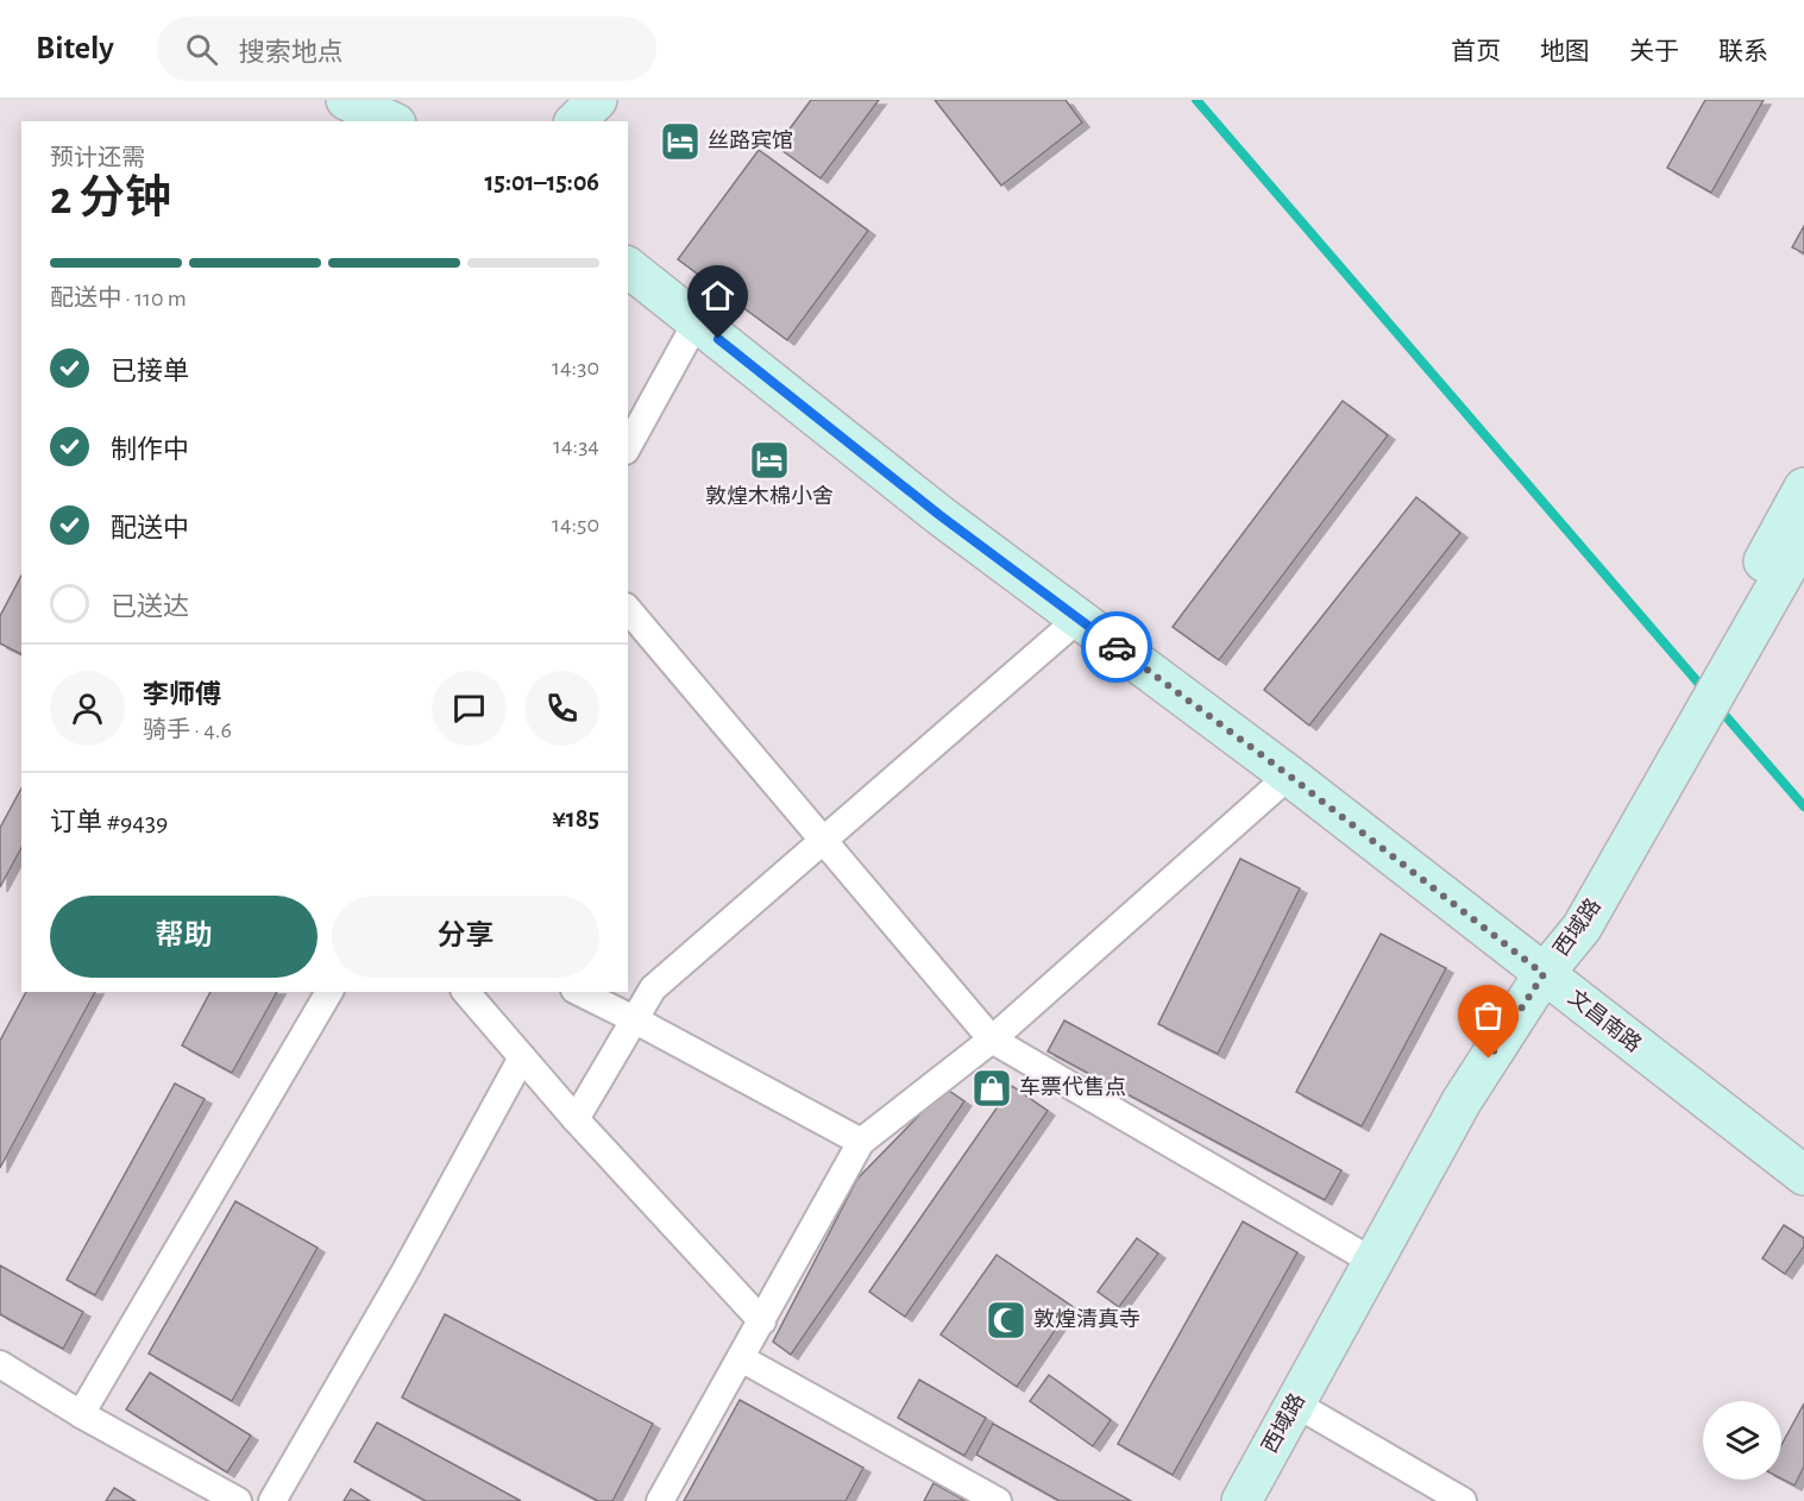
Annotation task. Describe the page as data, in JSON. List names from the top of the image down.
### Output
{
  "streets": {
    "street": ["西域路", "文昌南路"]
  },
  "crossings": [
    ["西域路", "文昌南路"]
  ],
  "places": {
    "hotel": ["丝路宾馆", "敦煌木棉小舍"],
    "shop": ["车票代售点"],
    "mosque": ["敦煌清真寺"]
  },
  "page": {
    "header": "Bitely",
    "search": "搜索地点",
    "nav": [
      "首页",
      "地图",
      "关于",
      "联系"
    ],
    "heading": ["2 分钟", "预计还需", "15:01–15:06"],
    "panel": [
      "李师傅",
      "骑手 · 4.6",
      "订单 #9439",
      "¥185"
    ],
    "bar": "配送中 · 110 m",
    "list": [
      ["已接单", "14:30"],
      ["制作中", "14:34"],
      ["配送中", "14:50"],
      "已送达"
    ],
    "buttons": ["帮助", "分享"]
  }
}
